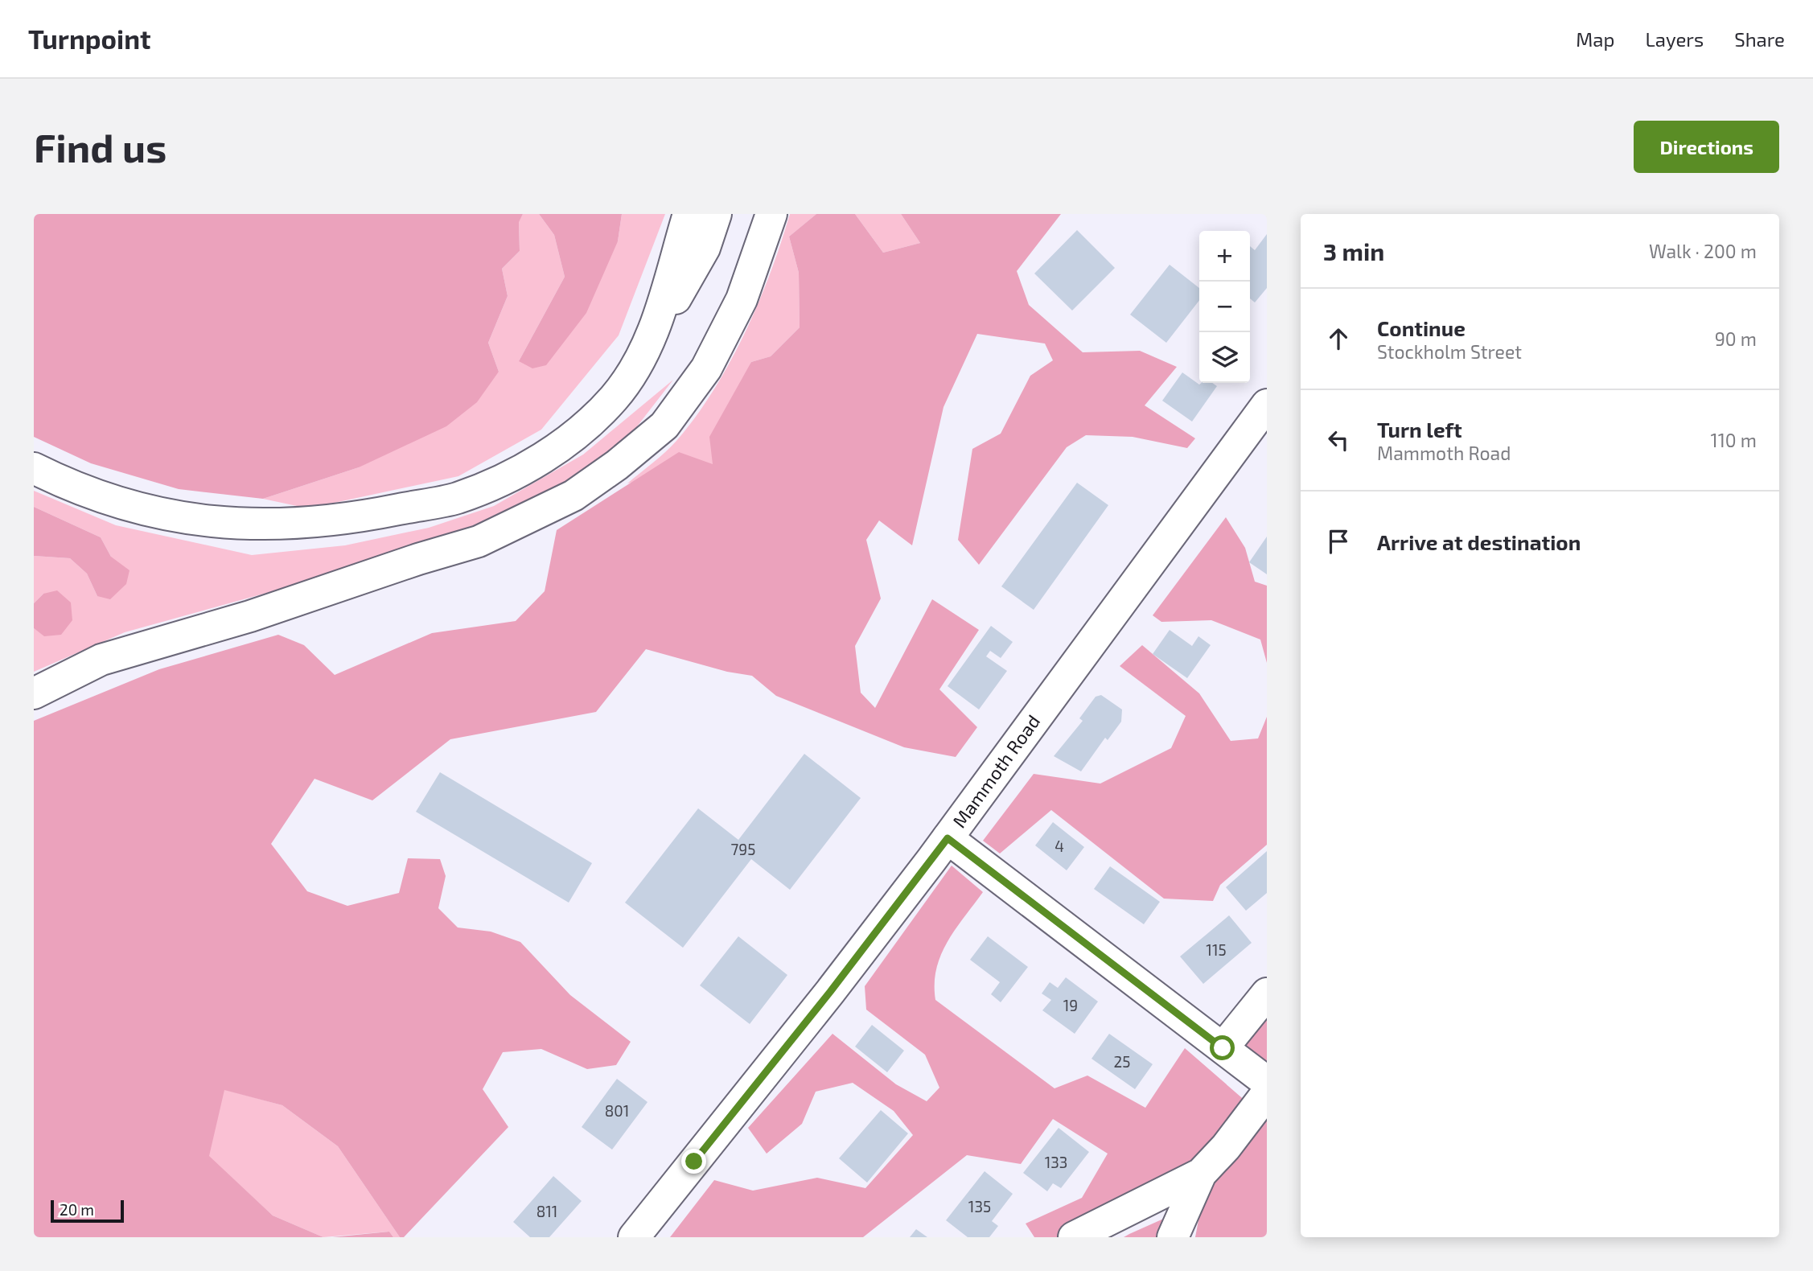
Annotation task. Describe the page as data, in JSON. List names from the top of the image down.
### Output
{
  "streets": {
    "main road": ["Mammoth Road"]
  },
  "house_numbers": [
    "4",
    "795",
    "115",
    "19",
    "25",
    "801",
    "133",
    "135",
    "811"
  ],
  "scale_bar": "20 m",
  "page": {
    "header": "Turnpoint",
    "nav": ["Map", "Layers", "Share"],
    "buttons": "Directions",
    "title": "Find us",
    "heading": ["3 min", "Walk · 200 m"],
    "map_buttons": ["+", "−"],
    "list": [
      ["Continue", "Stockholm Street", "90 m"],
      ["Turn left", "Mammoth Road", "110 m"],
      "Arrive at destination"
    ],
    "scale": "20 m"
  }
}
